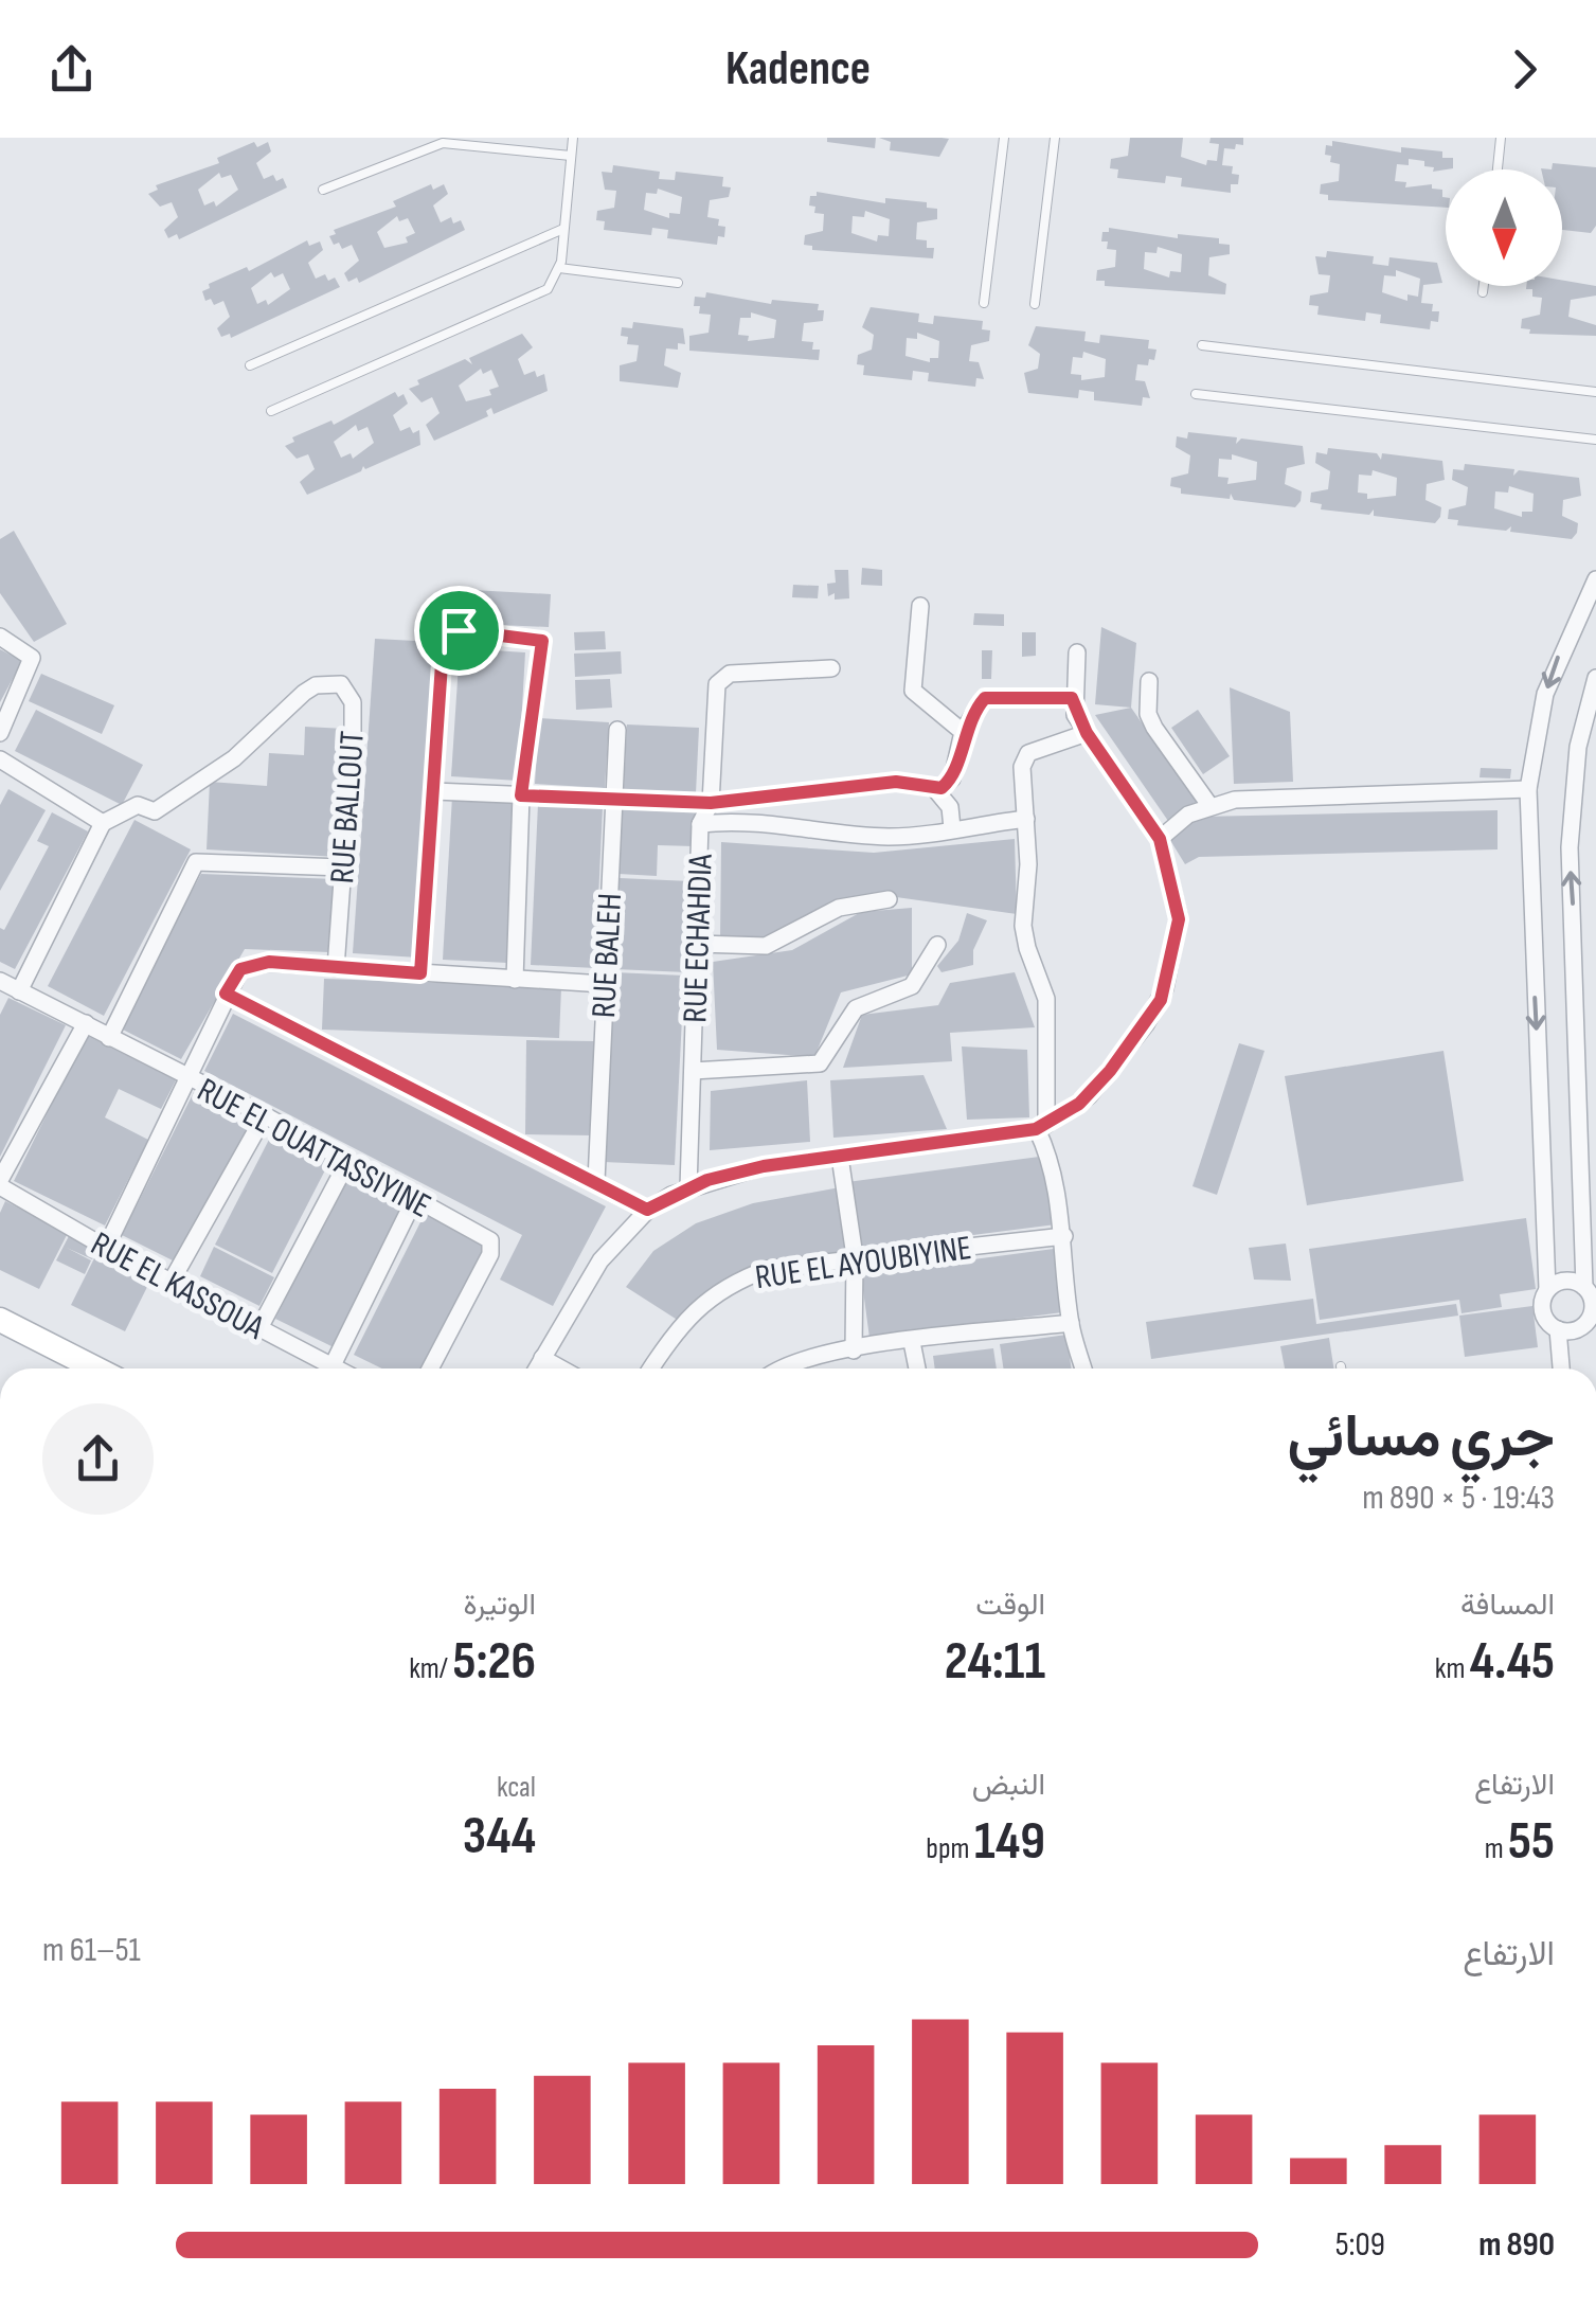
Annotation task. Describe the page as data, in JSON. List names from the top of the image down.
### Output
{
  "streets": {
    "street": [
      "RUE BALLOUT",
      "RUE ECHAHDIA",
      "RUE BALEH",
      "RUE EL OUATTASSIYINE",
      "RUE EL AYOUBIYINE",
      "RUE EL KASSOUA"
    ]
  },
  "north": "bottom",
  "page": {
    "header": "Kadence",
    "heading": ["جري مسائي", "19:43 · 5 × 890 m"],
    "stats": [
      ["المسافة", "4.45 km"],
      ["الوقت", "24:11"],
      ["الوتيرة", "5:26 /km"],
      ["الارتفاع", "55 m"],
      ["النبض", "149 bpm"],
      ["kcal", "344"]
    ],
    "chart": ["الارتفاع", "51–61 m"],
    "list": [
      {
        "name": "890 m",
        "note": "5:09"
      }
    ]
  }
}
